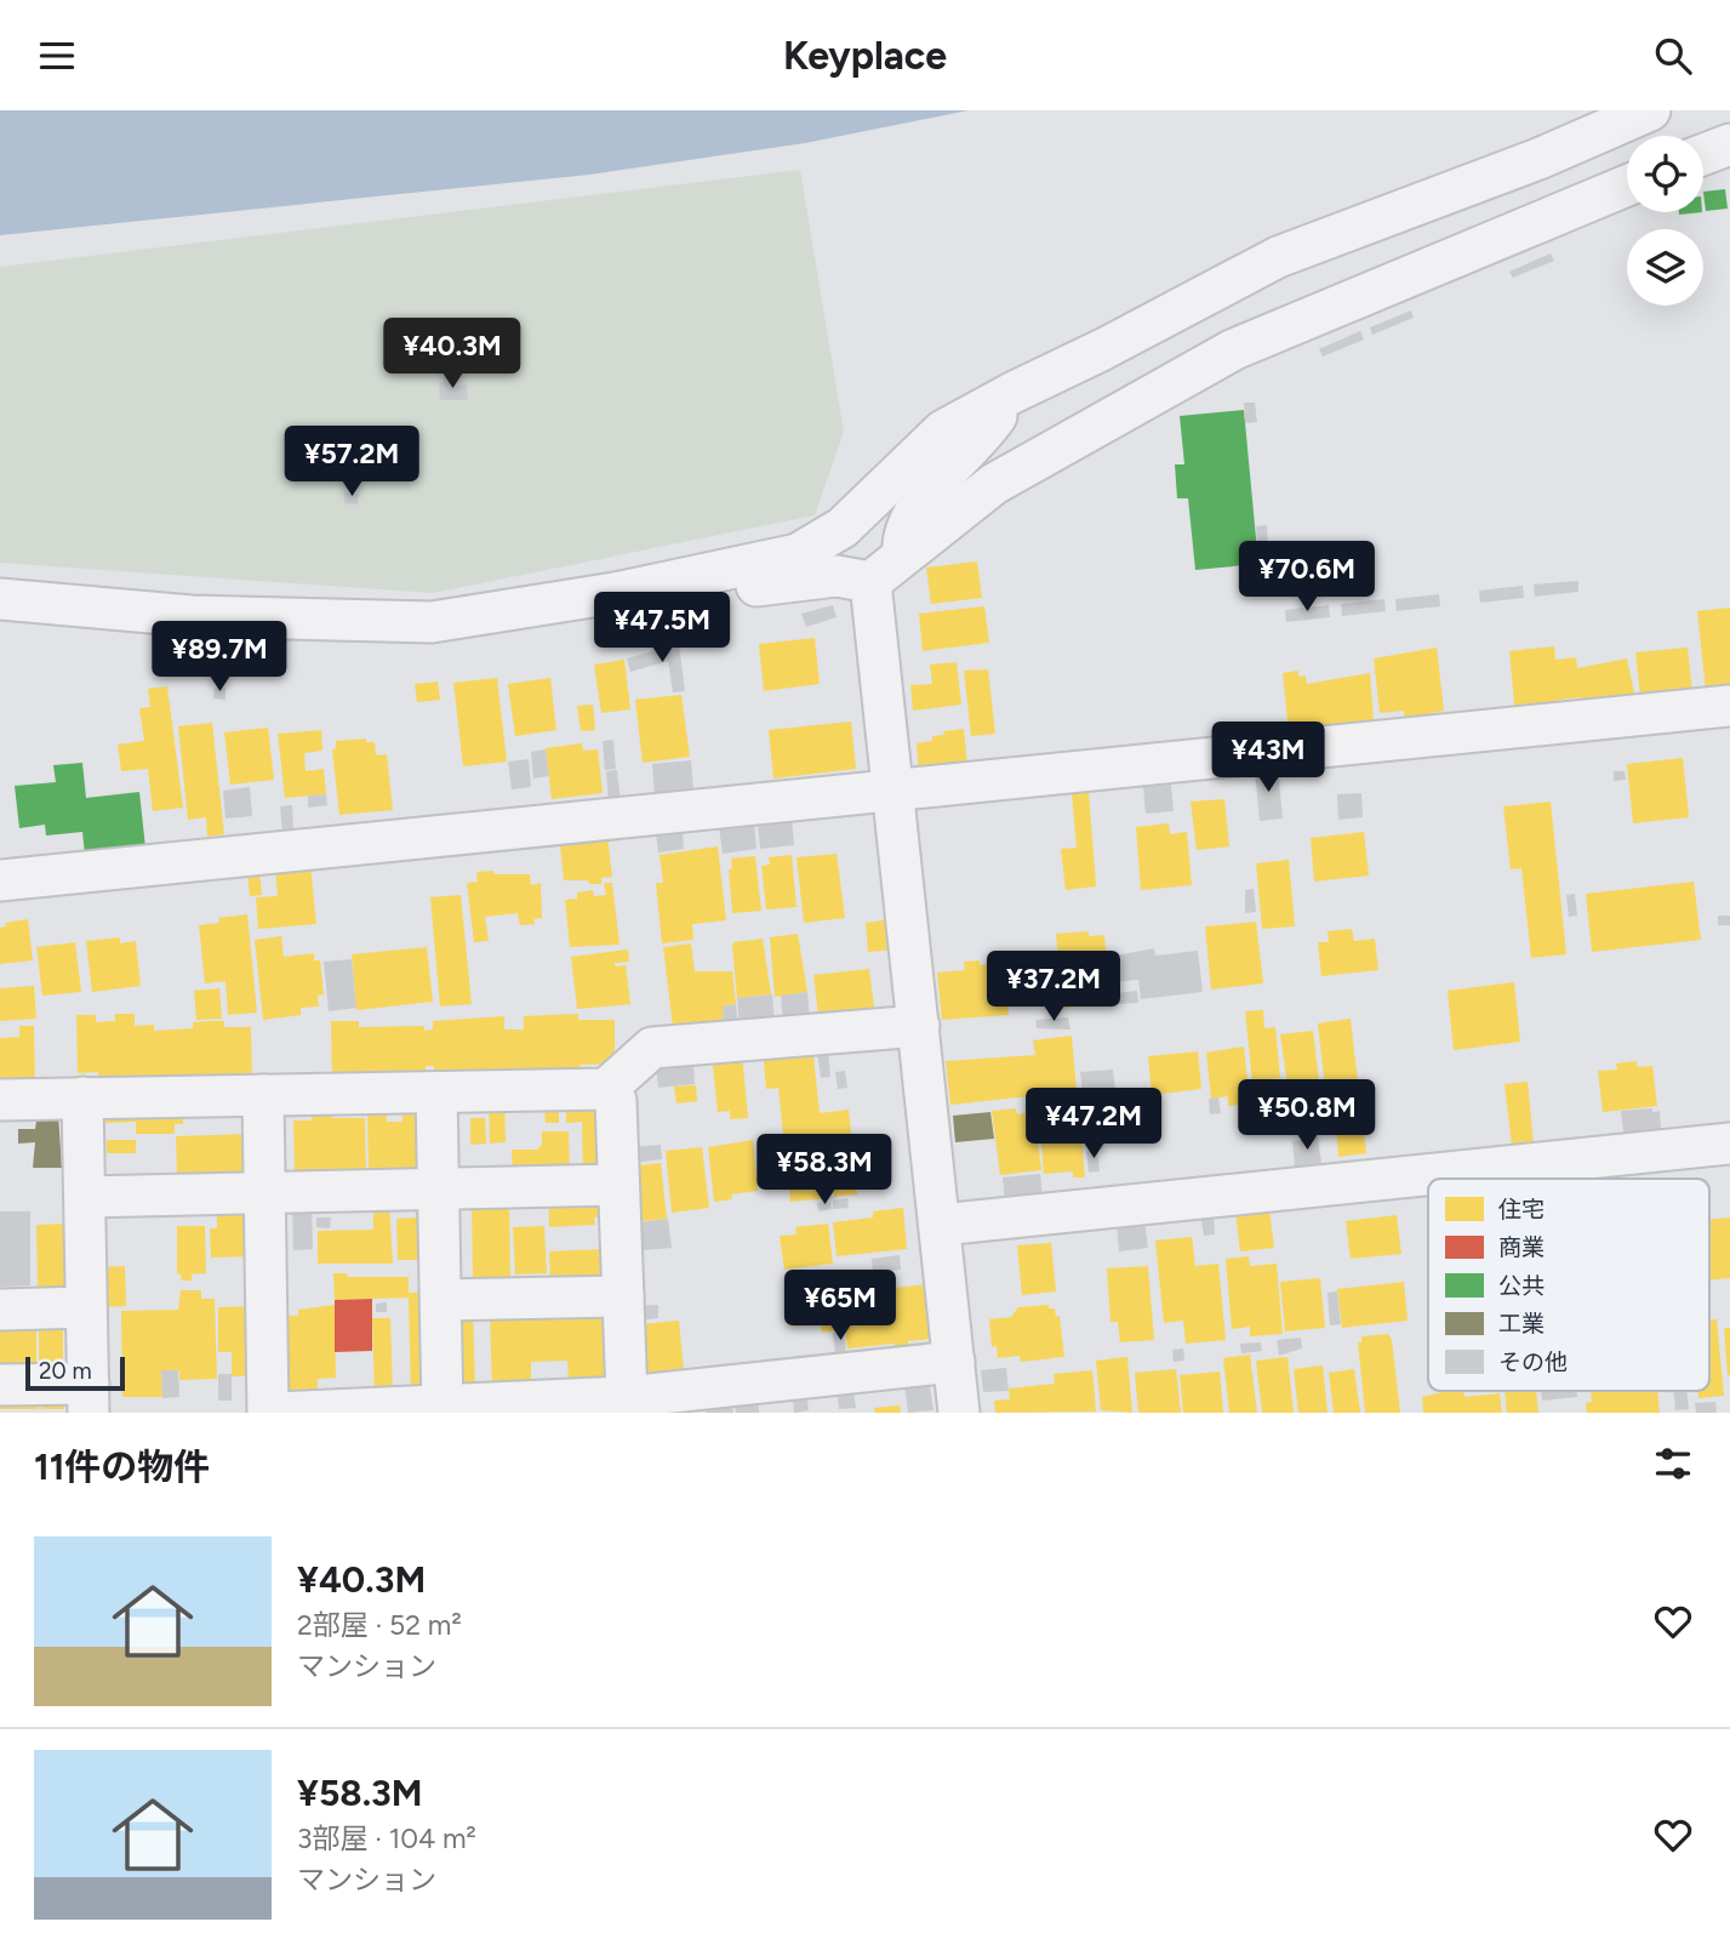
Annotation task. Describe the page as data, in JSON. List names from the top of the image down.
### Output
{
  "legend": [
    "住宅",
    "商業",
    "公共",
    "工業",
    "その他"
  ],
  "scale_bar": "20 m",
  "page": {
    "header": "Keyplace",
    "price": [
      "¥40.3M",
      "¥57.2M",
      "¥70.6M",
      "¥47.5M",
      "¥89.7M",
      "¥43M",
      "¥37.2M",
      "¥50.8M",
      "¥47.2M",
      "¥58.3M",
      "¥65M"
    ],
    "scale": "20 m",
    "heading": "11件の物件",
    "list": [
      {
        "name": "¥40.3M",
        "note": "2部屋 · 52 m² · マンション"
      },
      {
        "name": "¥58.3M",
        "note": "3部屋 · 104 m² · マンション"
      }
    ]
  }
}
